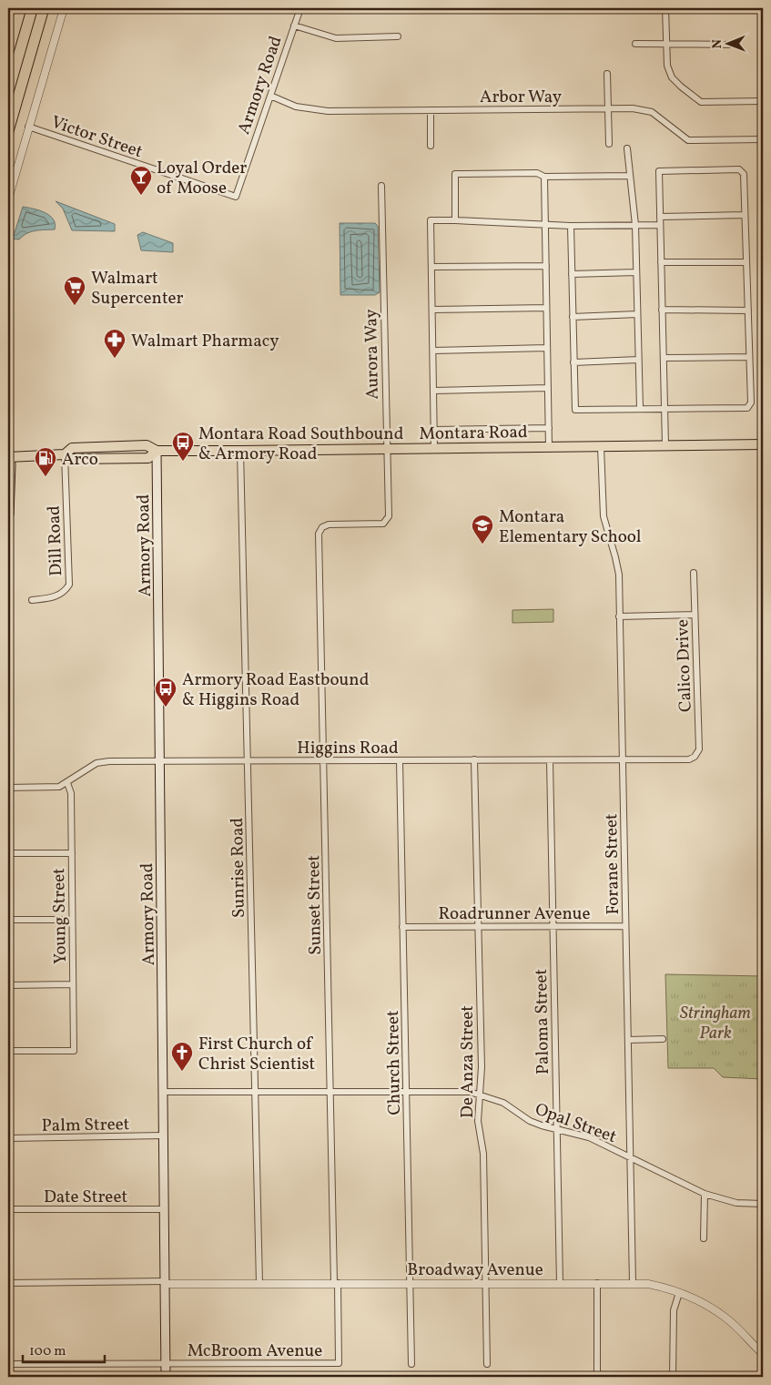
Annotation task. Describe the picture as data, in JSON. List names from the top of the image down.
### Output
{
  "streets": {
    "main road": ["Armory Road", "Montara Road"],
    "street": [
      "Arbor Way",
      "Victor Street",
      "Aurora Way",
      "Dill Road",
      "Calico Drive",
      "Higgins Road",
      "Forane Street",
      "Sunrise Road",
      "Sunset Street",
      "Roadrunner Avenue",
      "Young Street",
      "Paloma Street",
      "De Anza Street",
      "Church Street",
      "Opal Street",
      "Palm Street",
      "Date Street",
      "Broadway Avenue",
      "McBroom Avenue"
    ]
  },
  "crossings": [
    ["Armory Road", "Arbor Way"],
    ["Armory Road", "Victor Street"],
    ["Armory Road", "Montara Road"],
    ["Armory Road", "Higgins Road"],
    ["Armory Road", "Opal Street"],
    ["Armory Road", "Palm Street"],
    ["Armory Road", "Date Street"],
    ["Armory Road", "Broadway Avenue"],
    ["Armory Road", "McBroom Avenue"],
    ["Aurora Way", "Montara Road"],
    ["Aurora Way", "Sunset Street"],
    ["Montara Road", "Dill Road"],
    ["Montara Road", "Forane Street"],
    ["Montara Road", "Sunrise Road"],
    ["Calico Drive", "Higgins Road"],
    ["Higgins Road", "Forane Street"],
    ["Higgins Road", "Sunrise Road"],
    ["Higgins Road", "Sunset Street"],
    ["Higgins Road", "Young Street"],
    ["Higgins Road", "Paloma Street"],
    ["Higgins Road", "De Anza Street"],
    ["Higgins Road", "Church Street"],
    ["Forane Street", "Roadrunner Avenue"],
    ["Forane Street", "Opal Street"],
    ["Forane Street", "Broadway Avenue"],
    ["Sunrise Road", "Opal Street"],
    ["Sunrise Road", "Broadway Avenue"],
    ["Sunset Street", "Opal Street"],
    ["Sunset Street", "Broadway Avenue"],
    ["Sunset Street", "McBroom Avenue"],
    ["Roadrunner Avenue", "Paloma Street"],
    ["Roadrunner Avenue", "De Anza Street"],
    ["Roadrunner Avenue", "Church Street"],
    ["Paloma Street", "Opal Street"],
    ["Paloma Street", "Broadway Avenue"],
    ["De Anza Street", "Opal Street"],
    ["De Anza Street", "Broadway Avenue"],
    ["Church Street", "Opal Street"],
    ["Church Street", "Broadway Avenue"]
  ],
  "parks": ["Stringham Park"],
  "places": {
    "bar": ["Loyal Order of Moose"],
    "supermarket": ["Walmart Supercenter"],
    "pharmacy": ["Walmart Pharmacy"],
    "bus stop": ["Montara Road Southbound & Armory Road", "Armory Road Eastbound & Higgins Road"],
    "fuel station": ["Arco"],
    "school or university": ["Montara Elementary School"],
    "church": ["First Church of Christ Scientist"]
  },
  "scale_bar": "100 m",
  "north": "left"
}
